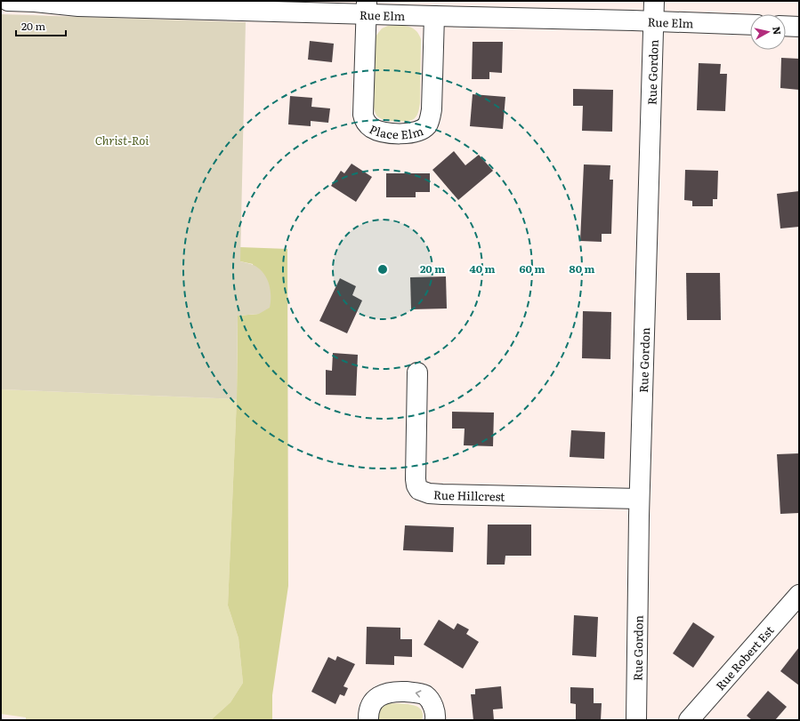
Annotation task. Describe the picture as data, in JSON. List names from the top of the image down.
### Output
{
  "streets": {
    "street": [
      "Rue Elm",
      "Rue Gordon",
      "Place Elm",
      "Rue Hillcrest",
      "Rue Robert Est"
    ]
  },
  "crossings": [
    ["Rue Elm", "Rue Gordon"],
    ["Rue Elm", "Place Elm"],
    ["Rue Gordon", "Rue Hillcrest"]
  ],
  "parks": ["Christ-Roi"],
  "scale_bar": "20 m",
  "north": "right",
  "rings": [
    "20 m",
    "40 m",
    "60 m",
    "80 m"
  ]
}
